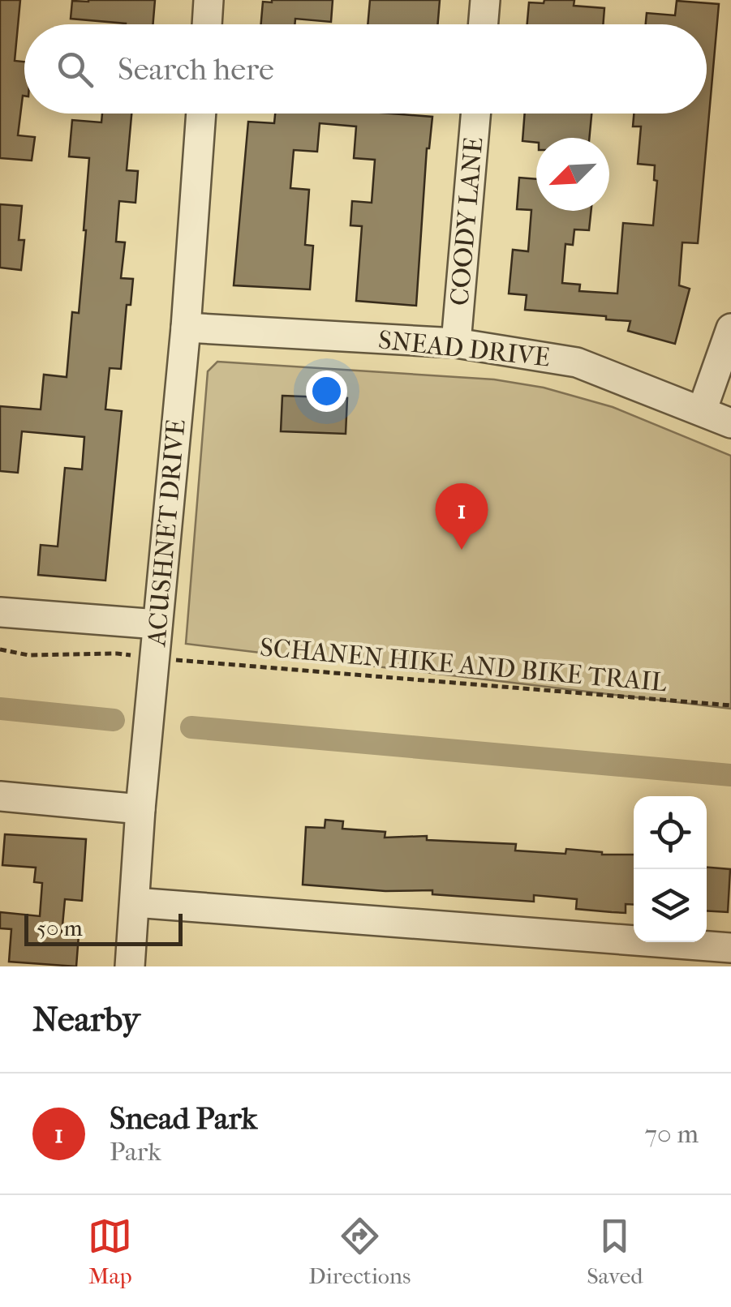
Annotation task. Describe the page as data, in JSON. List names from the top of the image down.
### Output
{
  "streets": {
    "street": ["COODY LANE", "SNEAD DRIVE", "ACUSHNET DRIVE"],
    "path": ["SCHANEN HIKE AND BIKE TRAIL"]
  },
  "crossings": [
    ["COODY LANE", "SNEAD DRIVE"],
    ["SNEAD DRIVE", "ACUSHNET DRIVE"]
  ],
  "scale_bar": "50 m",
  "north": "bottom left",
  "page": {
    "search": "Search here",
    "pins": "1",
    "scale": "50 m",
    "heading": "Nearby",
    "list": [
      {
        "mark": "1",
        "name": "Snead Park",
        "note": "Park",
        "value": "70 m"
      }
    ],
    "nav": ["Map", "Directions", "Saved"]
  }
}
